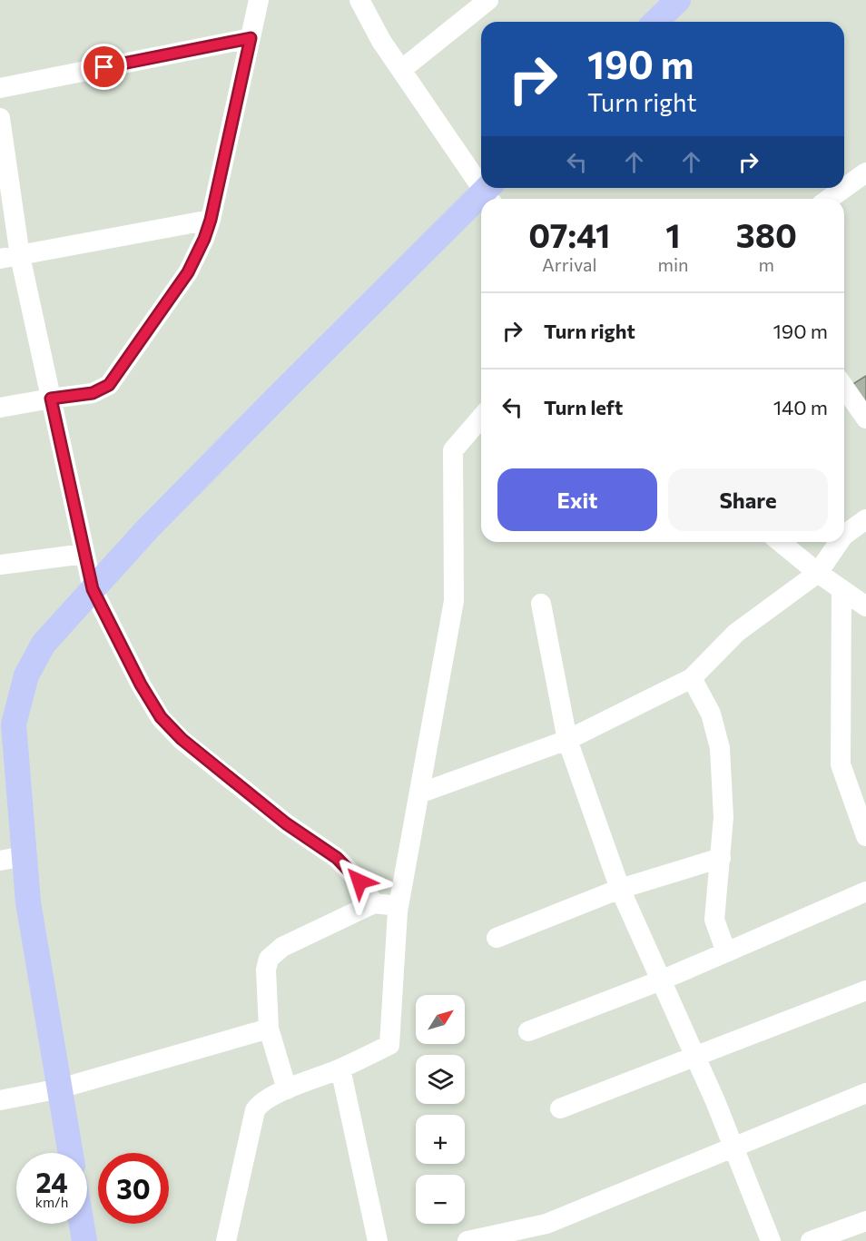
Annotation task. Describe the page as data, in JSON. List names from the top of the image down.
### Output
{
  "north": "top right",
  "page": {
    "turn": ["190 m", "Turn right"],
    "eta": [
      "07:41",
      "Arrival",
      "1",
      "min",
      "380",
      "m"
    ],
    "list": [
      {
        "name": "Turn right",
        "value": "190 m"
      },
      {
        "name": "Turn left",
        "value": "140 m"
      }
    ],
    "buttons": ["Exit", "Share"],
    "map_buttons": ["+", "−"],
    "speed": "24 km/h",
    "limit": "30"
  }
}
